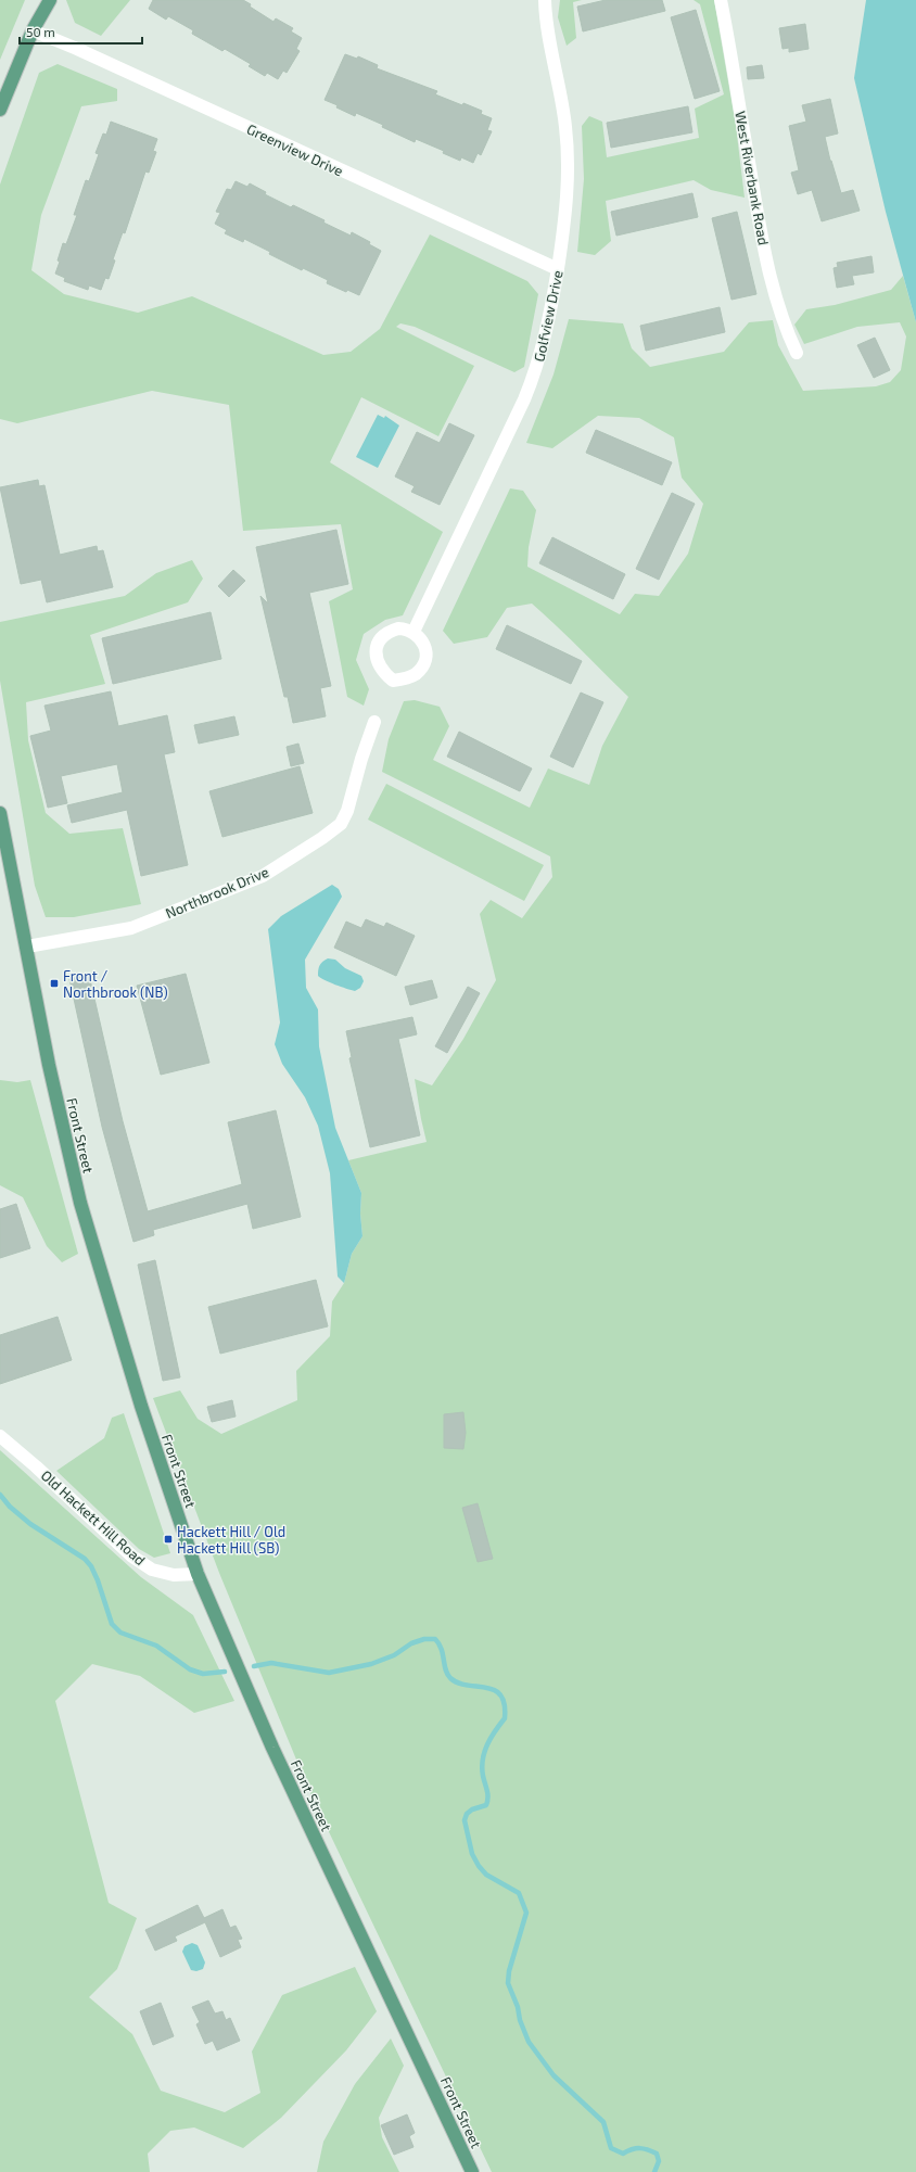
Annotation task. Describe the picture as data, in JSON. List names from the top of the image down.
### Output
{
  "streets": {
    "main road": ["Front Street"],
    "street": [
      "Greenview Drive",
      "West Riverbank Road",
      "Golfview Drive",
      "Northbrook Drive",
      "Old Hackett Hill Road"
    ]
  },
  "crossings": [
    ["Greenview Drive", "Golfview Drive"],
    ["Northbrook Drive", "Front Street"],
    ["Front Street", "Old Hackett Hill Road"]
  ],
  "places": {
    "transit": ["Front / Northbrook (NB)", "Hackett Hill / Old Hackett Hill (SB)"]
  },
  "scale_bar": "50 m"
}
